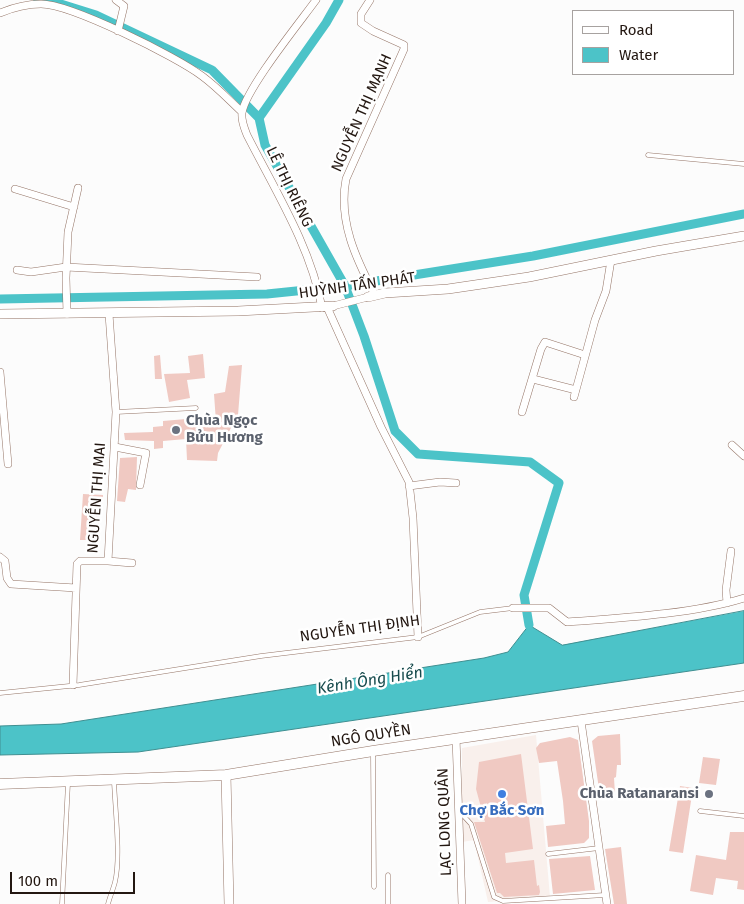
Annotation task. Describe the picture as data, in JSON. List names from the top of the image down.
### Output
{
  "streets": {
    "main road": ["NGÔ QUYỀN"],
    "street": [
      "NGUYỄN THỊ MẠNH",
      "LÊ THỊ RIÊNG",
      "HUỲNH TẤN PHÁT",
      "NGUYỄN THỊ MAI",
      "NGUYỄN THỊ ĐỊNH",
      "LẠC LONG QUÂN"
    ]
  },
  "crossings": [
    ["NGUYỄN THỊ MẠNH", "HUỲNH TẤN PHÁT"],
    ["LÊ THỊ RIÊNG", "HUỲNH TẤN PHÁT"],
    ["LÊ THỊ RIÊNG", "NGUYỄN THỊ ĐỊNH"],
    ["HUỲNH TẤN PHÁT", "NGUYỄN THỊ MAI"],
    ["NGUYỄN THỊ MAI", "NGUYỄN THỊ ĐỊNH"],
    ["NGÔ QUYỀN", "LẠC LONG QUÂN"]
  ],
  "water": ["Kênh Ông Hiển"],
  "places": ["Chùa Ngọc Bửu Hương", "Chợ Bắc Sơn", "Chùa Ratanaransi"],
  "legend": ["Road", "Water"],
  "scale_bar": "100 m"
}
